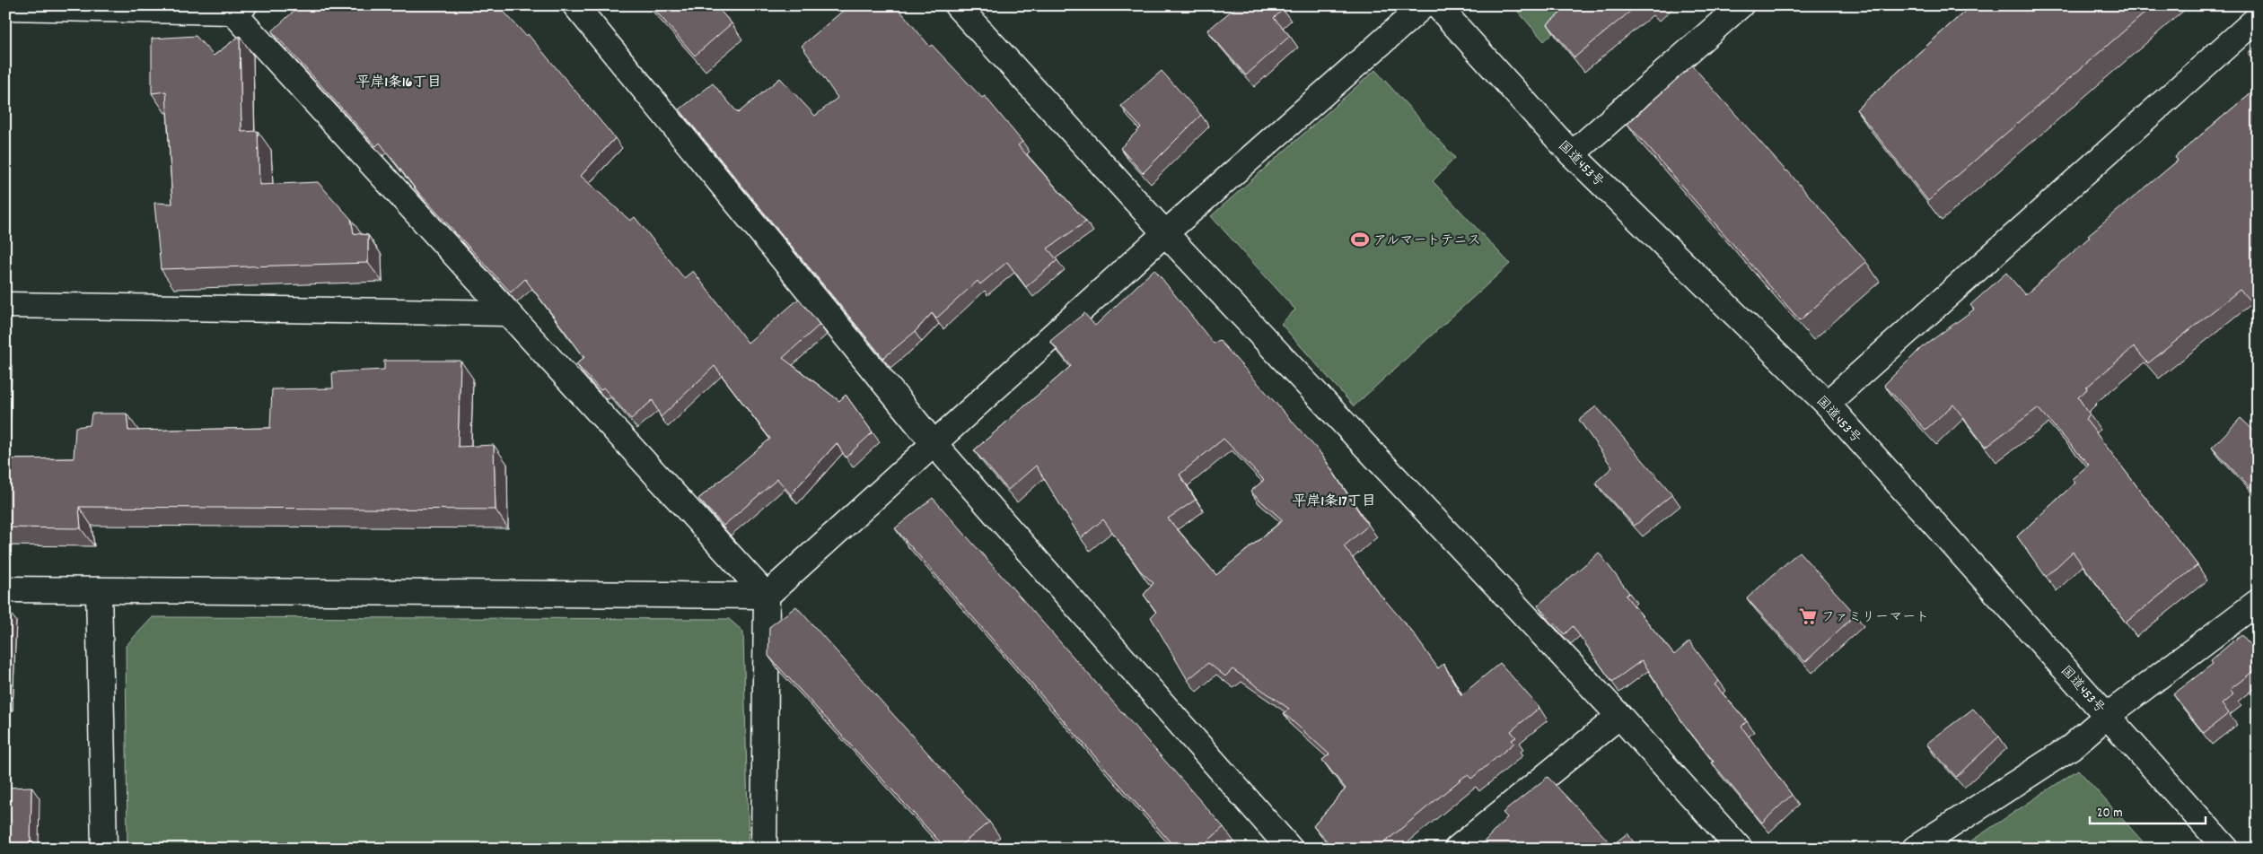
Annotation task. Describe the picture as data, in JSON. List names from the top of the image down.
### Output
{
  "streets": {
    "main road": ["国道453号"]
  },
  "districts": ["平岸1条16丁目", "平岸1条17丁目"],
  "places": {
    "sports": ["アルマートテニス"],
    "supermarket": ["ファミリーマート"]
  },
  "scale_bar": "20 m"
}
